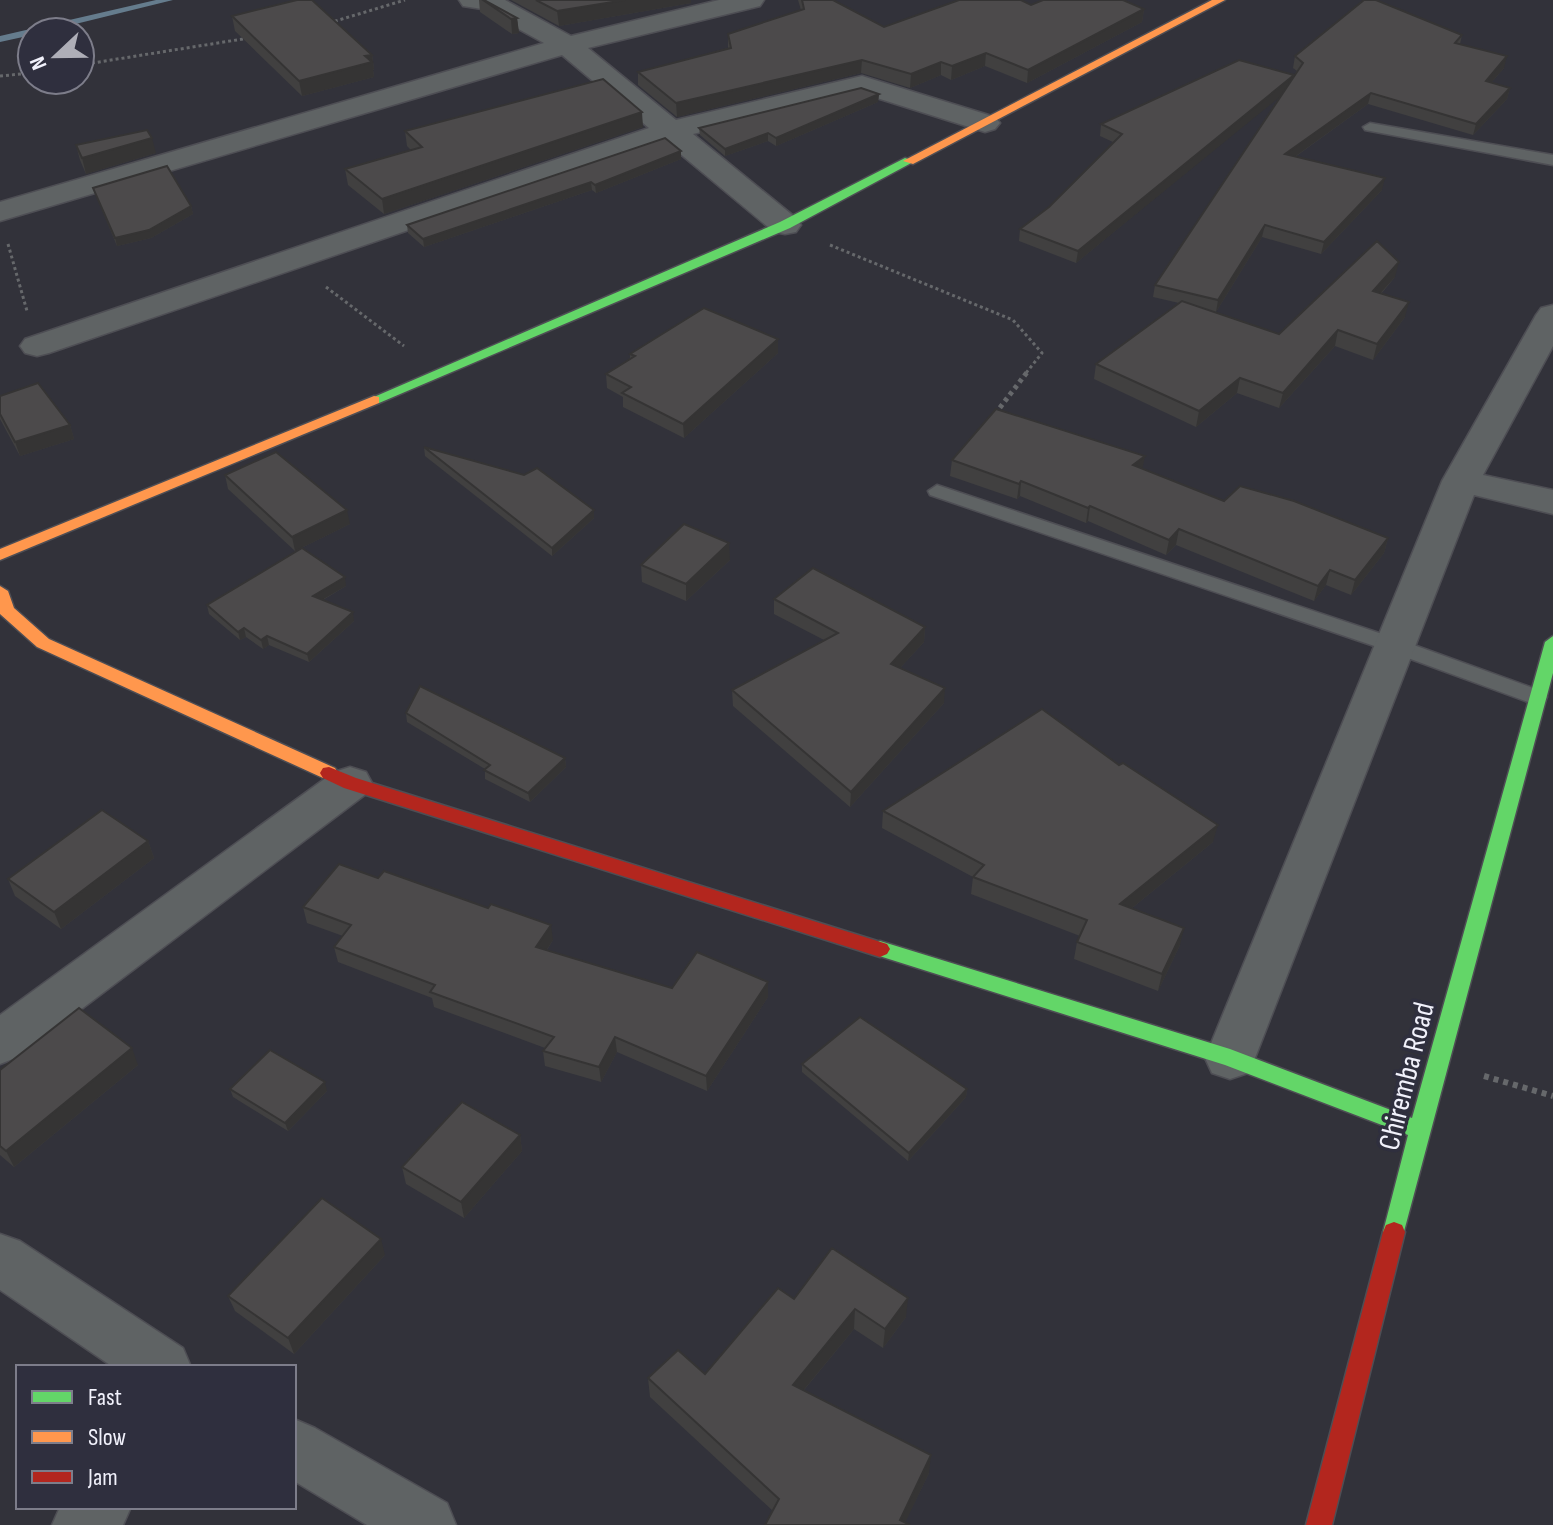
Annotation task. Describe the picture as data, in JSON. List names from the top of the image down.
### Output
{
  "streets": {
    "street": ["Chiremba Road"]
  },
  "legend": ["Fast", "Slow", "Jam"],
  "north": "left"
}
